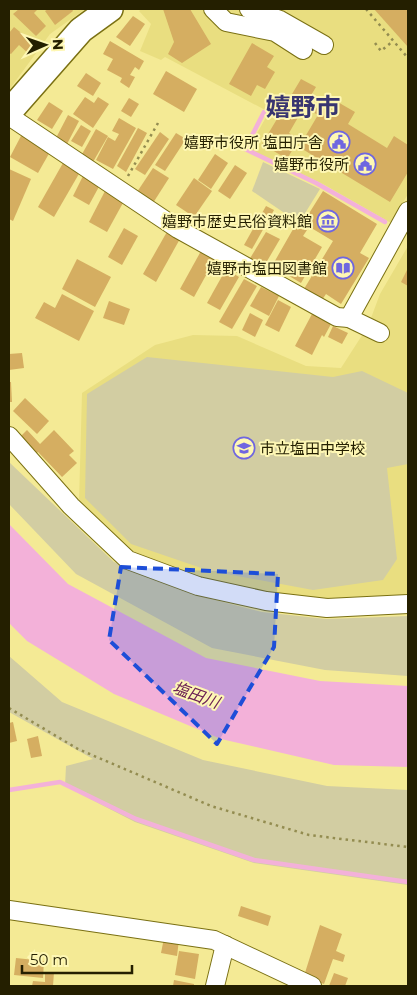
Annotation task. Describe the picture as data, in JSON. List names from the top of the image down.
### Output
{
  "districts": ["嬉野市"],
  "water": ["塩田川"],
  "places": {
    "public building": ["嬉野市役所 塩田庁舎", "嬉野市役所"],
    "museum": ["嬉野市歴史民俗資料館"],
    "library": ["嬉野市塩田図書館"],
    "school or university": ["市立塩田中学校"]
  },
  "scale_bar": "50 m",
  "north": "right"
}
